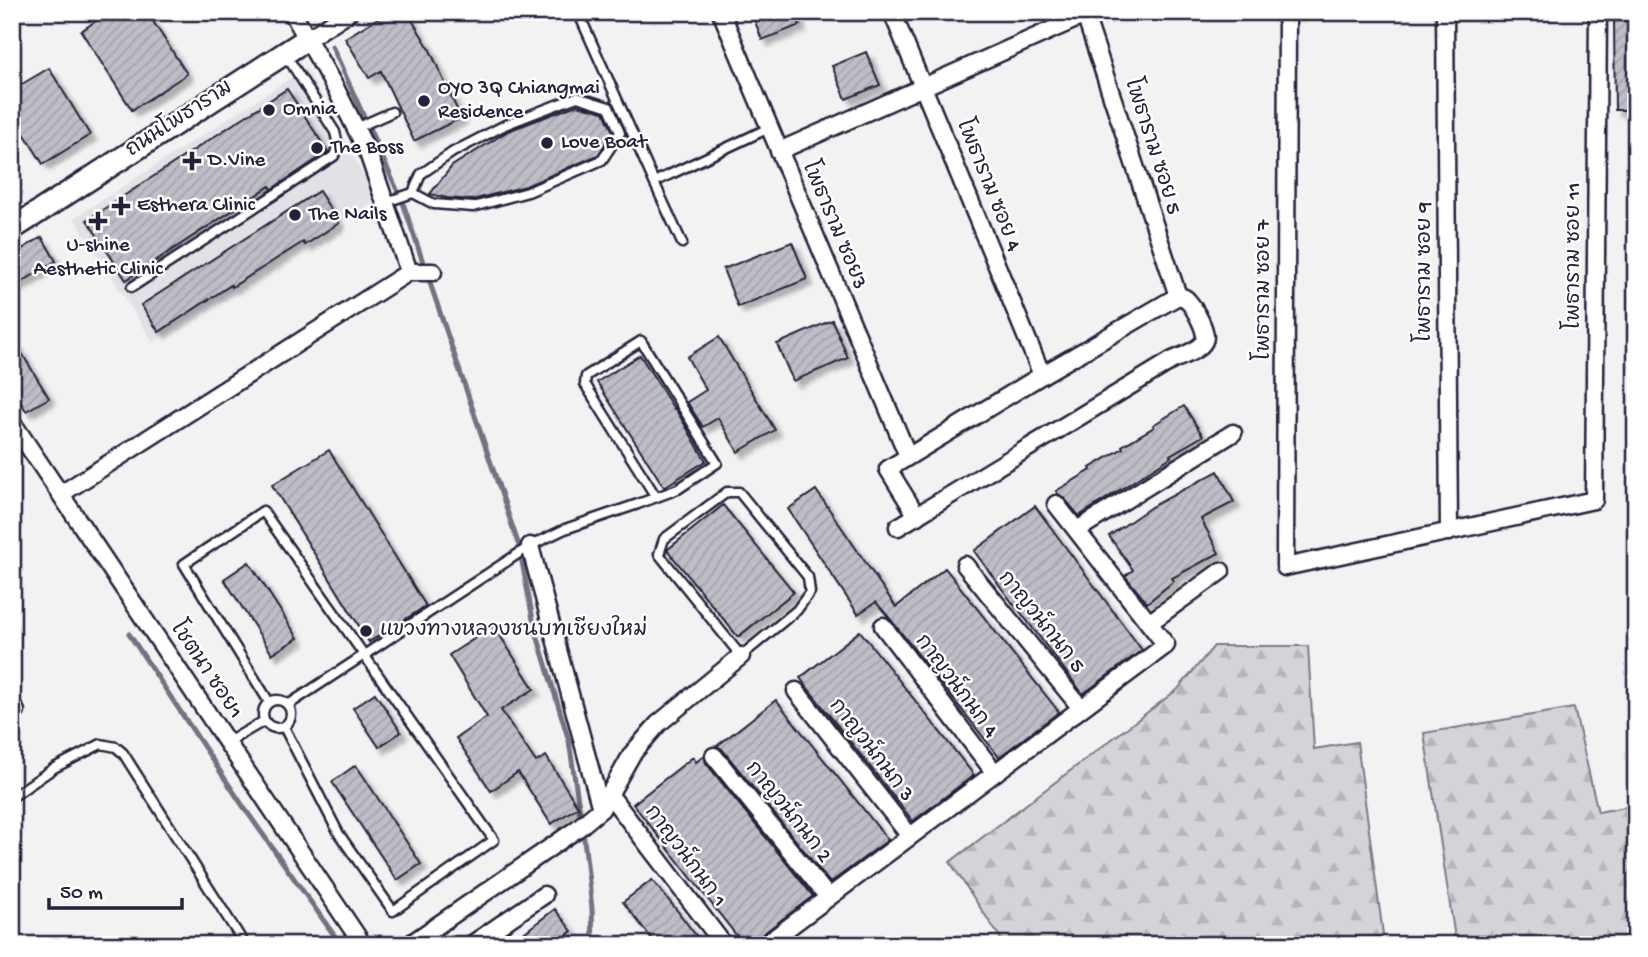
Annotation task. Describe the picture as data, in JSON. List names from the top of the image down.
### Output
{
  "streets": {
    "street": [
      "ถนนโพธาราม",
      "โพธาราม ซอย 5",
      "โพธาราม ซอย 4",
      "โพธาราม ซอย3",
      "โพธาราม ซอย 11",
      "โพธาราม ซอย 9",
      "โพธาราม ซอย 7",
      "กาญวน์กนก 5",
      "โชตนา ซอย1",
      "กาญวน์กนก 4",
      "กาญวน์กนก 3",
      "กาญวน์กนก 2",
      "กาญวน์กนก 1"
    ]
  },
  "crossings": [
    ["โพธาราม ซอย 11", "โพธาราม ซอย 9"],
    ["โพธาราม ซอย 11", "โพธาราม ซอย 7"],
    ["โพธาราม ซอย 9", "โพธาราม ซอย 7"]
  ],
  "places": {
    "other": [
      "OYO 3Q Chiangmai Residence",
      "Omnia",
      "Love Boat",
      "The Boss",
      "The Nails",
      "แขวงทางหลวงชนบทเชียงใหม่"
    ],
    "health": ["D.Vine", "Esthera Clinic", "U-shine Aesthetic Clinic"]
  },
  "scale_bar": "50 m"
}
